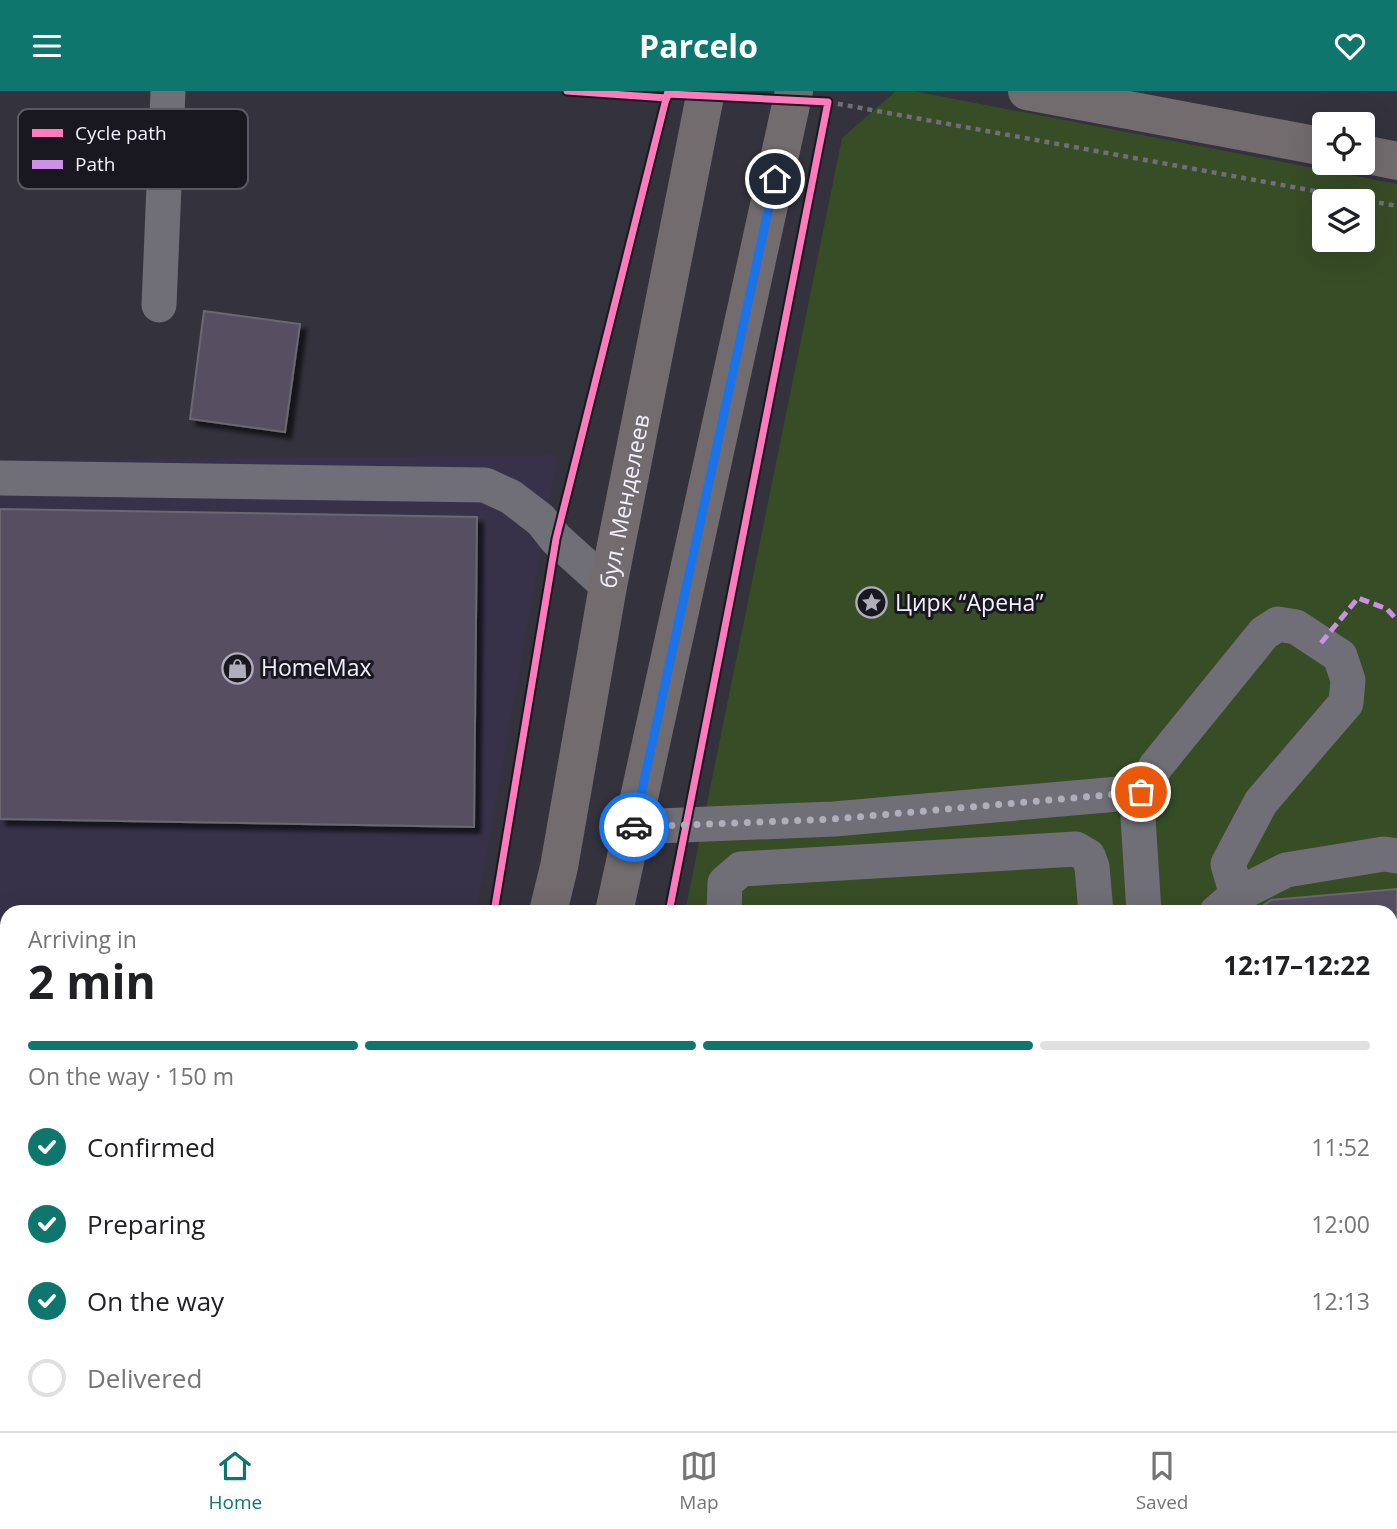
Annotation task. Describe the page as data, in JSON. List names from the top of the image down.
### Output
{
  "streets": {
    "main road": ["бул. Менделеев"]
  },
  "places": {
    "place": ["Цирк “Арена”"],
    "shop": ["HomeMax"]
  },
  "legend": ["Cycle path", "Path"],
  "page": {
    "header": "Parcelo",
    "heading": ["2 min", "Arriving in", "12:17–12:22"],
    "bar": "On the way · 150 m",
    "list": [
      ["Confirmed", "11:52"],
      ["Preparing", "12:00"],
      ["On the way", "12:13"],
      "Delivered"
    ],
    "tabs": ["Home", "Map", "Saved"]
  }
}
